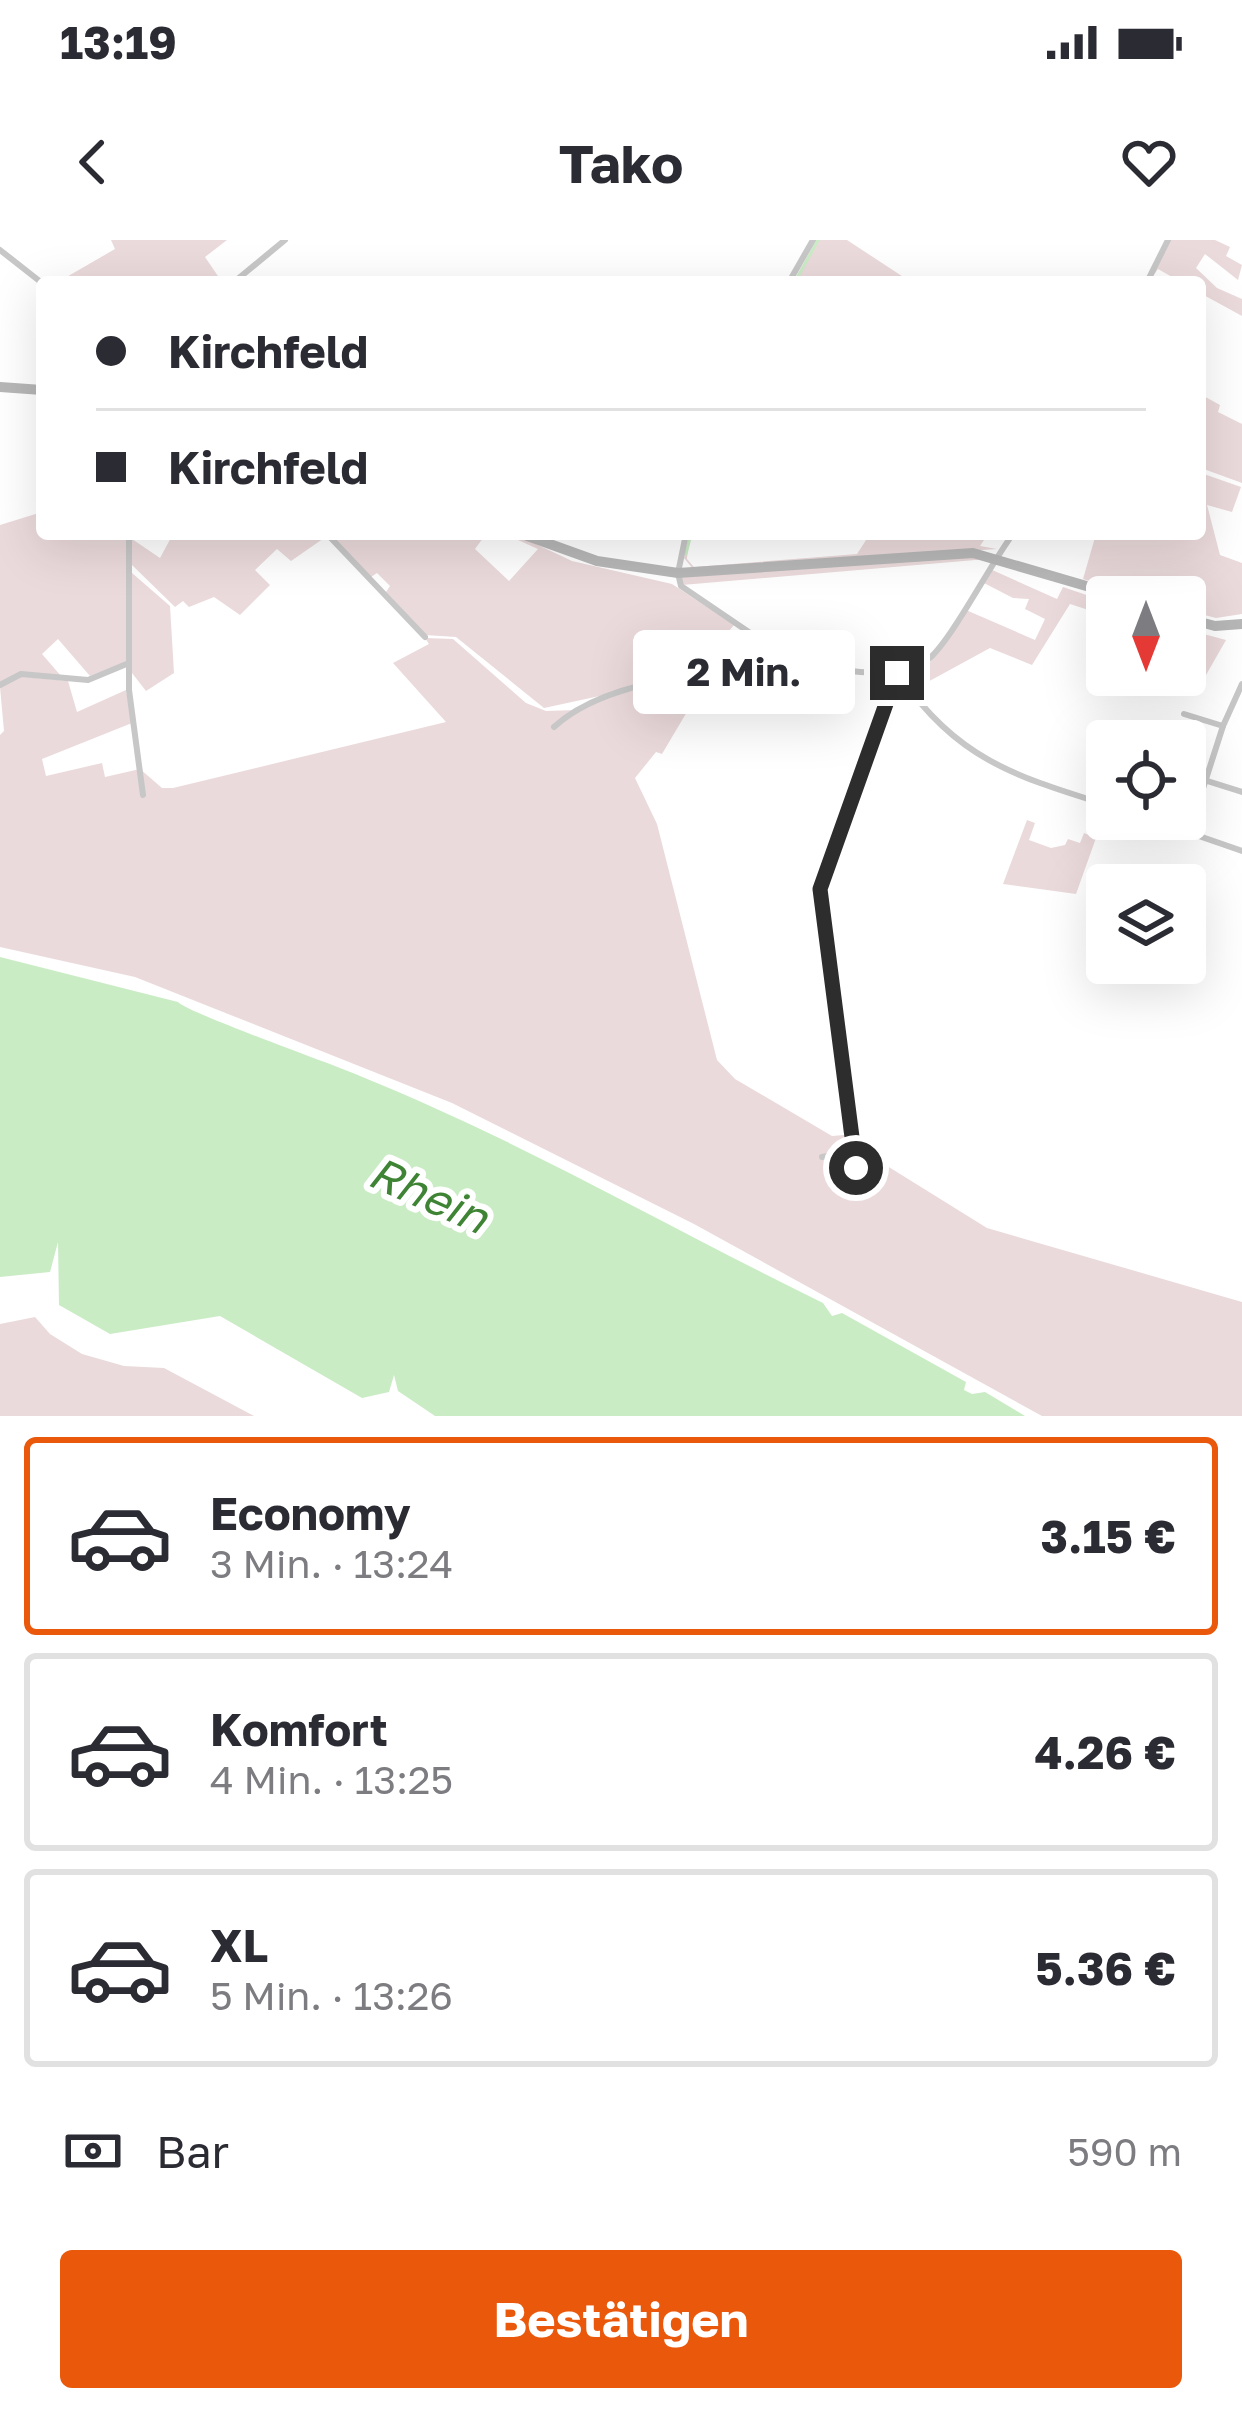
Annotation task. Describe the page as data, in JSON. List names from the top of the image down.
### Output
{
  "water": ["Rhein"],
  "north": "bottom",
  "page": {
    "status": "13:19",
    "header": "Tako",
    "banner": ["Kirchfeld", "Kirchfeld"],
    "bubble": "2 Min.",
    "list": [
      {
        "name": "Economy",
        "note": "3 Min. · 13:24",
        "value": "3.15 €"
      },
      {
        "name": "Komfort",
        "note": "4 Min. · 13:25",
        "value": "4.26 €"
      },
      {
        "name": "XL",
        "note": "5 Min. · 13:26",
        "value": "5.36 €"
      }
    ],
    "pay": ["Bar", "590 m"],
    "buttons": "Bestätigen"
  }
}
